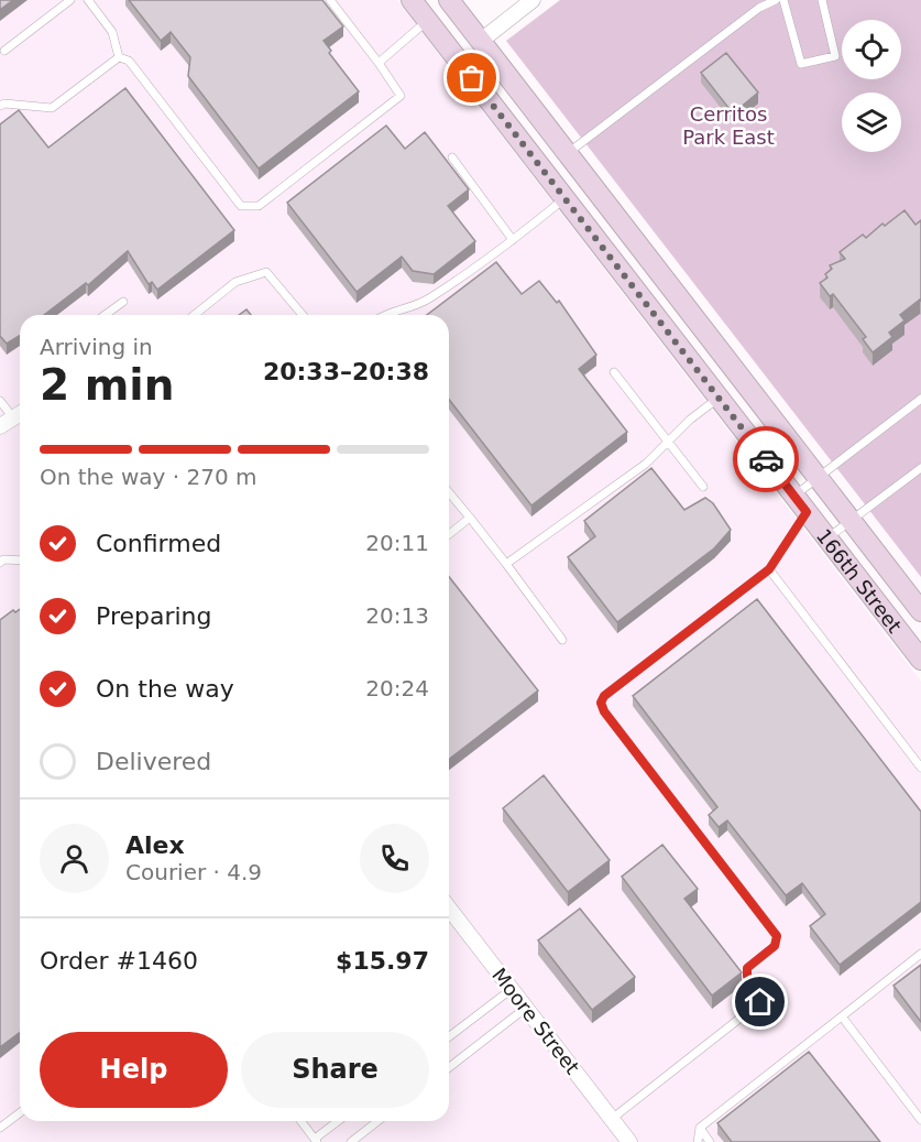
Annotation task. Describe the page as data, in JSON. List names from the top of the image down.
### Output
{
  "streets": {
    "street": ["166th Street", "Moore Street"]
  },
  "parks": ["Cerritos Park East"],
  "page": {
    "heading": ["2 min", "Arriving in", "20:33–20:38"],
    "panel": [
      "Alex",
      "Courier · 4.9",
      "Order #1460",
      "$15.97"
    ],
    "bar": "On the way · 270 m",
    "list": [
      ["Confirmed", "20:11"],
      ["Preparing", "20:13"],
      ["On the way", "20:24"],
      "Delivered"
    ],
    "buttons": ["Help", "Share"]
  }
}
